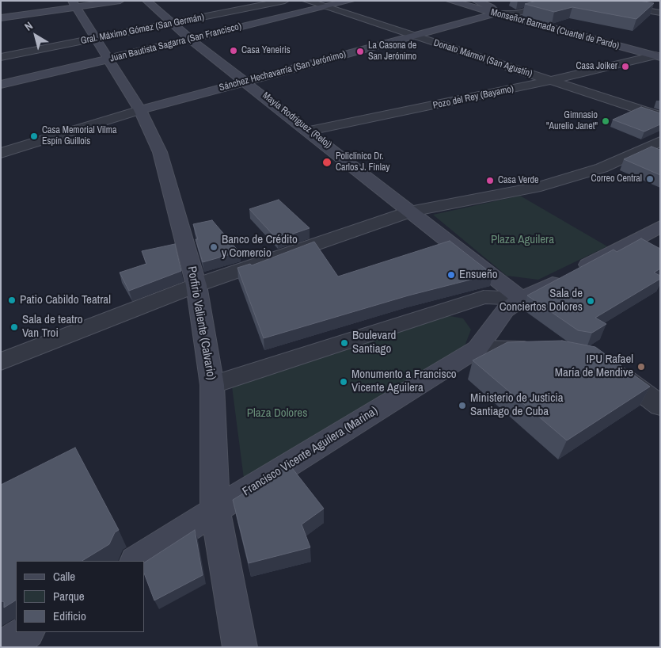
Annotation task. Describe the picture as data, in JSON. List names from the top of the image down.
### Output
{
  "streets": {
    "street": [
      "Gral. Máximo Gómez (San Germán)",
      "Monseñor Barnada (Cuartel de Pardo)",
      "Juan Bautista Sagarra (San Francisco)",
      "Donato Mármol (San Agustín)",
      "Sánchez Hechavarría (San Jerónimo)",
      "Pozo del Rey (Bayamo)",
      "Mayía Rodríguez (Reloj)",
      "Porfirio Valiente (Calvario)",
      "Francisco Vicente Aguilera (Marina)"
    ]
  },
  "crossings": [
    ["Gral. Máximo Gómez (San Germán)", "Mayía Rodríguez (Reloj)"],
    ["Gral. Máximo Gómez (San Germán)", "Porfirio Valiente (Calvario)"],
    ["Monseñor Barnada (Cuartel de Pardo)", "Sánchez Hechavarría (San Jerónimo)"],
    ["Monseñor Barnada (Cuartel de Pardo)", "Pozo del Rey (Bayamo)"],
    ["Juan Bautista Sagarra (San Francisco)", "Donato Mármol (San Agustín)"],
    ["Juan Bautista Sagarra (San Francisco)", "Mayía Rodríguez (Reloj)"],
    ["Juan Bautista Sagarra (San Francisco)", "Porfirio Valiente (Calvario)"],
    ["Donato Mármol (San Agustín)", "Sánchez Hechavarría (San Jerónimo)"],
    ["Donato Mármol (San Agustín)", "Pozo del Rey (Bayamo)"],
    ["Sánchez Hechavarría (San Jerónimo)", "Mayía Rodríguez (Reloj)"],
    ["Sánchez Hechavarría (San Jerónimo)", "Porfirio Valiente (Calvario)"],
    ["Pozo del Rey (Bayamo)", "Mayía Rodríguez (Reloj)"],
    ["Mayía Rodríguez (Reloj)", "Francisco Vicente Aguilera (Marina)"],
    ["Porfirio Valiente (Calvario)", "Francisco Vicente Aguilera (Marina)"]
  ],
  "parks": ["Plaza Aguilera", "Plaza Dolores"],
  "places": [
    "Casa Yeneiris",
    "La Casona de San Jerónimo",
    "Casa Joiker",
    "Gimnasio \"Aurelio Janet\"",
    "Casa Memorial Vilma Espín Guillois",
    "Policlínico Dr. Carlos J. Finlay",
    "Correo Central",
    "Casa Verde",
    "Banco de Crédito y Comercio",
    "Ensueño",
    "Patio Cabildo Teatral",
    "Sala de Conciertos Dolores",
    "Sala de teatro Van Troi",
    "Boulevard Santiago",
    "IPU Rafael María de Mendive",
    "Monumento a Francisco Vicente Aguilera",
    "Ministerio de Justicia Santiago de Cuba"
  ],
  "legend": ["Calle", "Parque", "Edificio"],
  "north": "top left"
}
